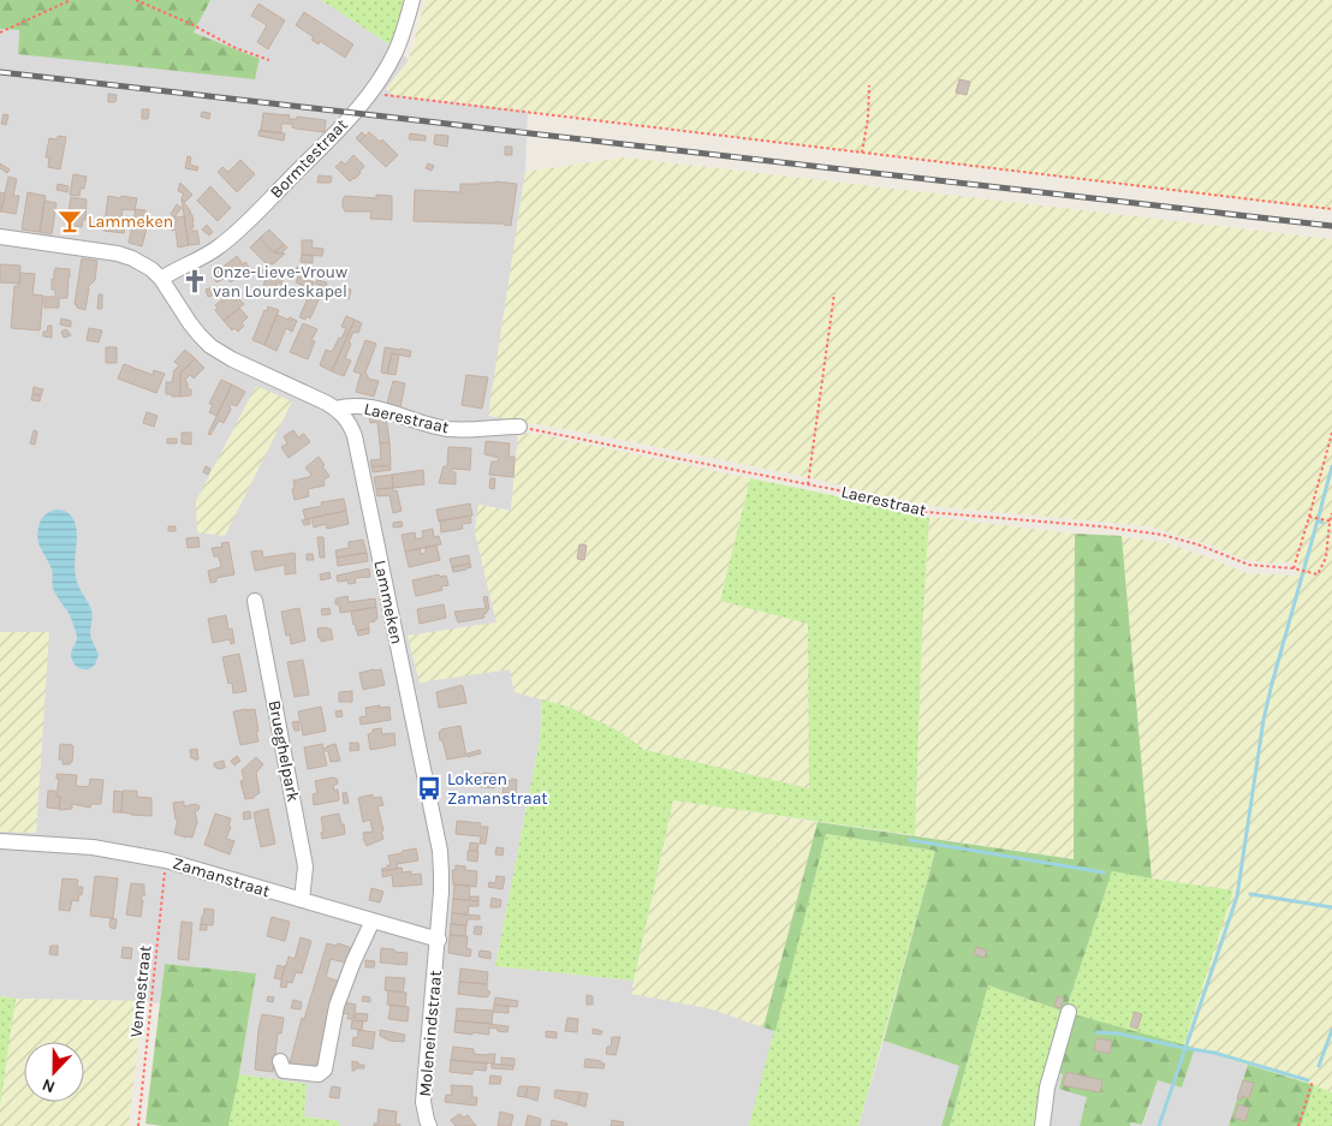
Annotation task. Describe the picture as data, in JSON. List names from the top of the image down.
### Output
{
  "streets": {
    "street": [
      "Bormtestraat",
      "Laerestraat",
      "Lammeken",
      "Brueghelpark",
      "Zamanstraat",
      "Moleneindstraat"
    ],
    "path": ["Vennestraat"]
  },
  "crossings": [
    ["Bormtestraat", "Lammeken"],
    ["Laerestraat", "Lammeken"],
    ["Lammeken", "Zamanstraat"],
    ["Lammeken", "Moleneindstraat"],
    ["Brueghelpark", "Zamanstraat"],
    ["Zamanstraat", "Vennestraat"],
    ["Zamanstraat", "Moleneindstraat"]
  ],
  "places": {
    "bar": ["Lammeken"],
    "church": ["Onze-Lieve-Vrouw van Lourdeskapel"],
    "bus stop": ["Lokeren Zamanstraat"]
  },
  "north": "bottom"
}
